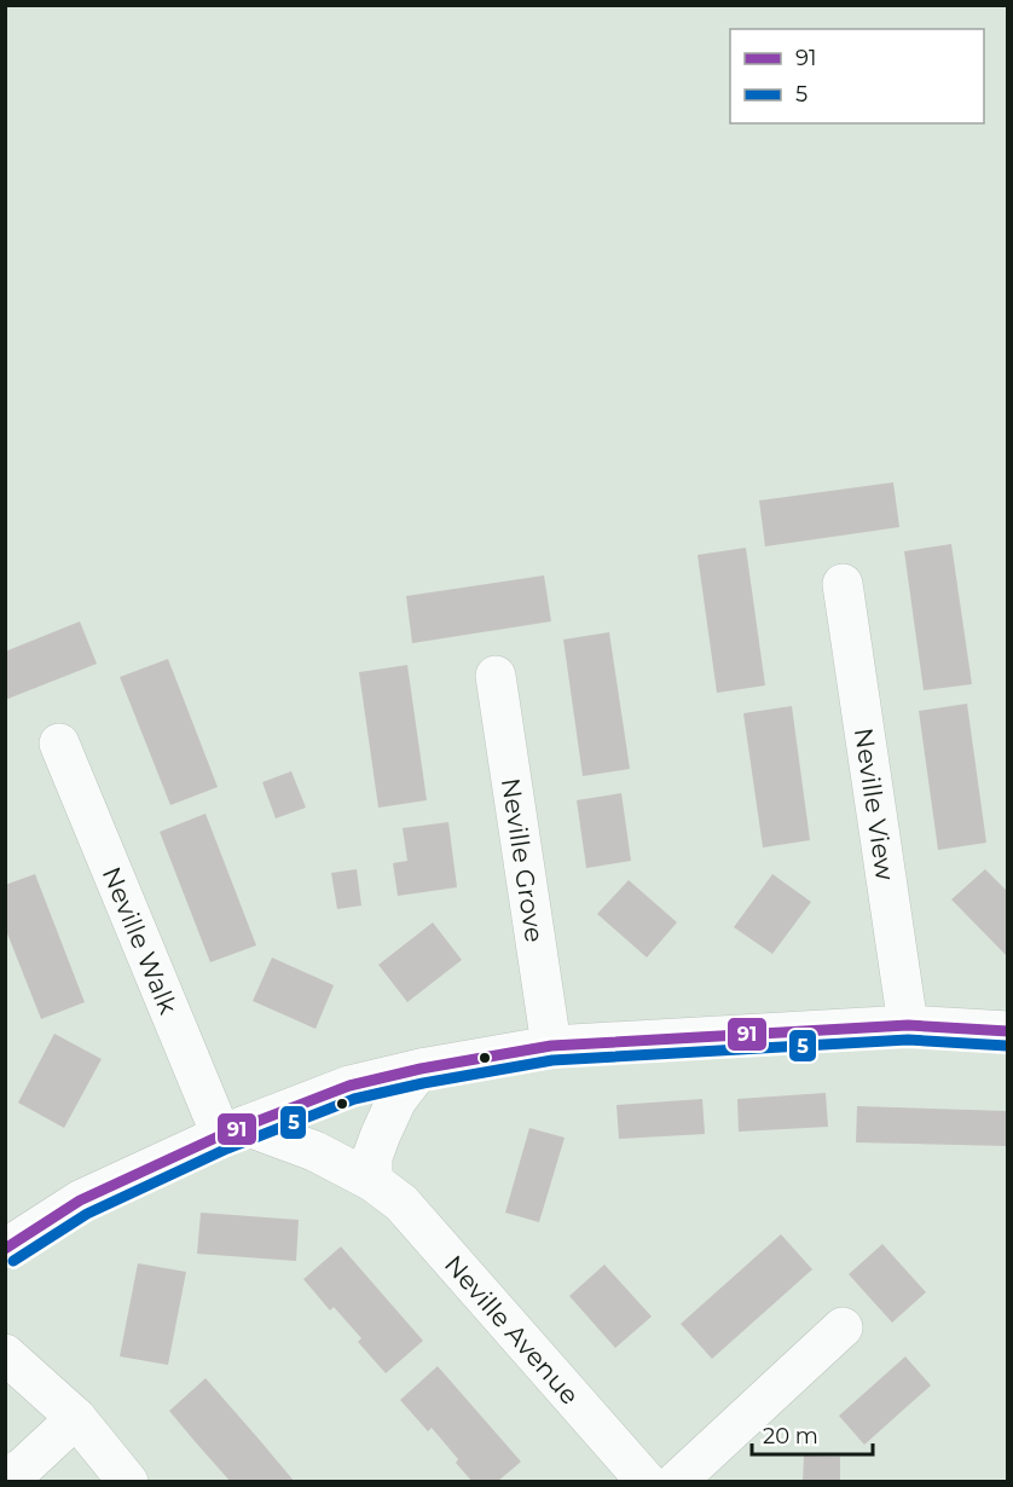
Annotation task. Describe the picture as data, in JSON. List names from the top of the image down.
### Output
{
  "streets": {
    "street": [
      "Neville View",
      "Neville Grove",
      "Neville Walk",
      "Neville Avenue"
    ]
  },
  "crossings": [
    ["Neville Walk", "Neville Avenue"]
  ],
  "lines": ["transit line 91", "transit line 5"],
  "legend": ["91", "5"],
  "scale_bar": "20 m"
}
